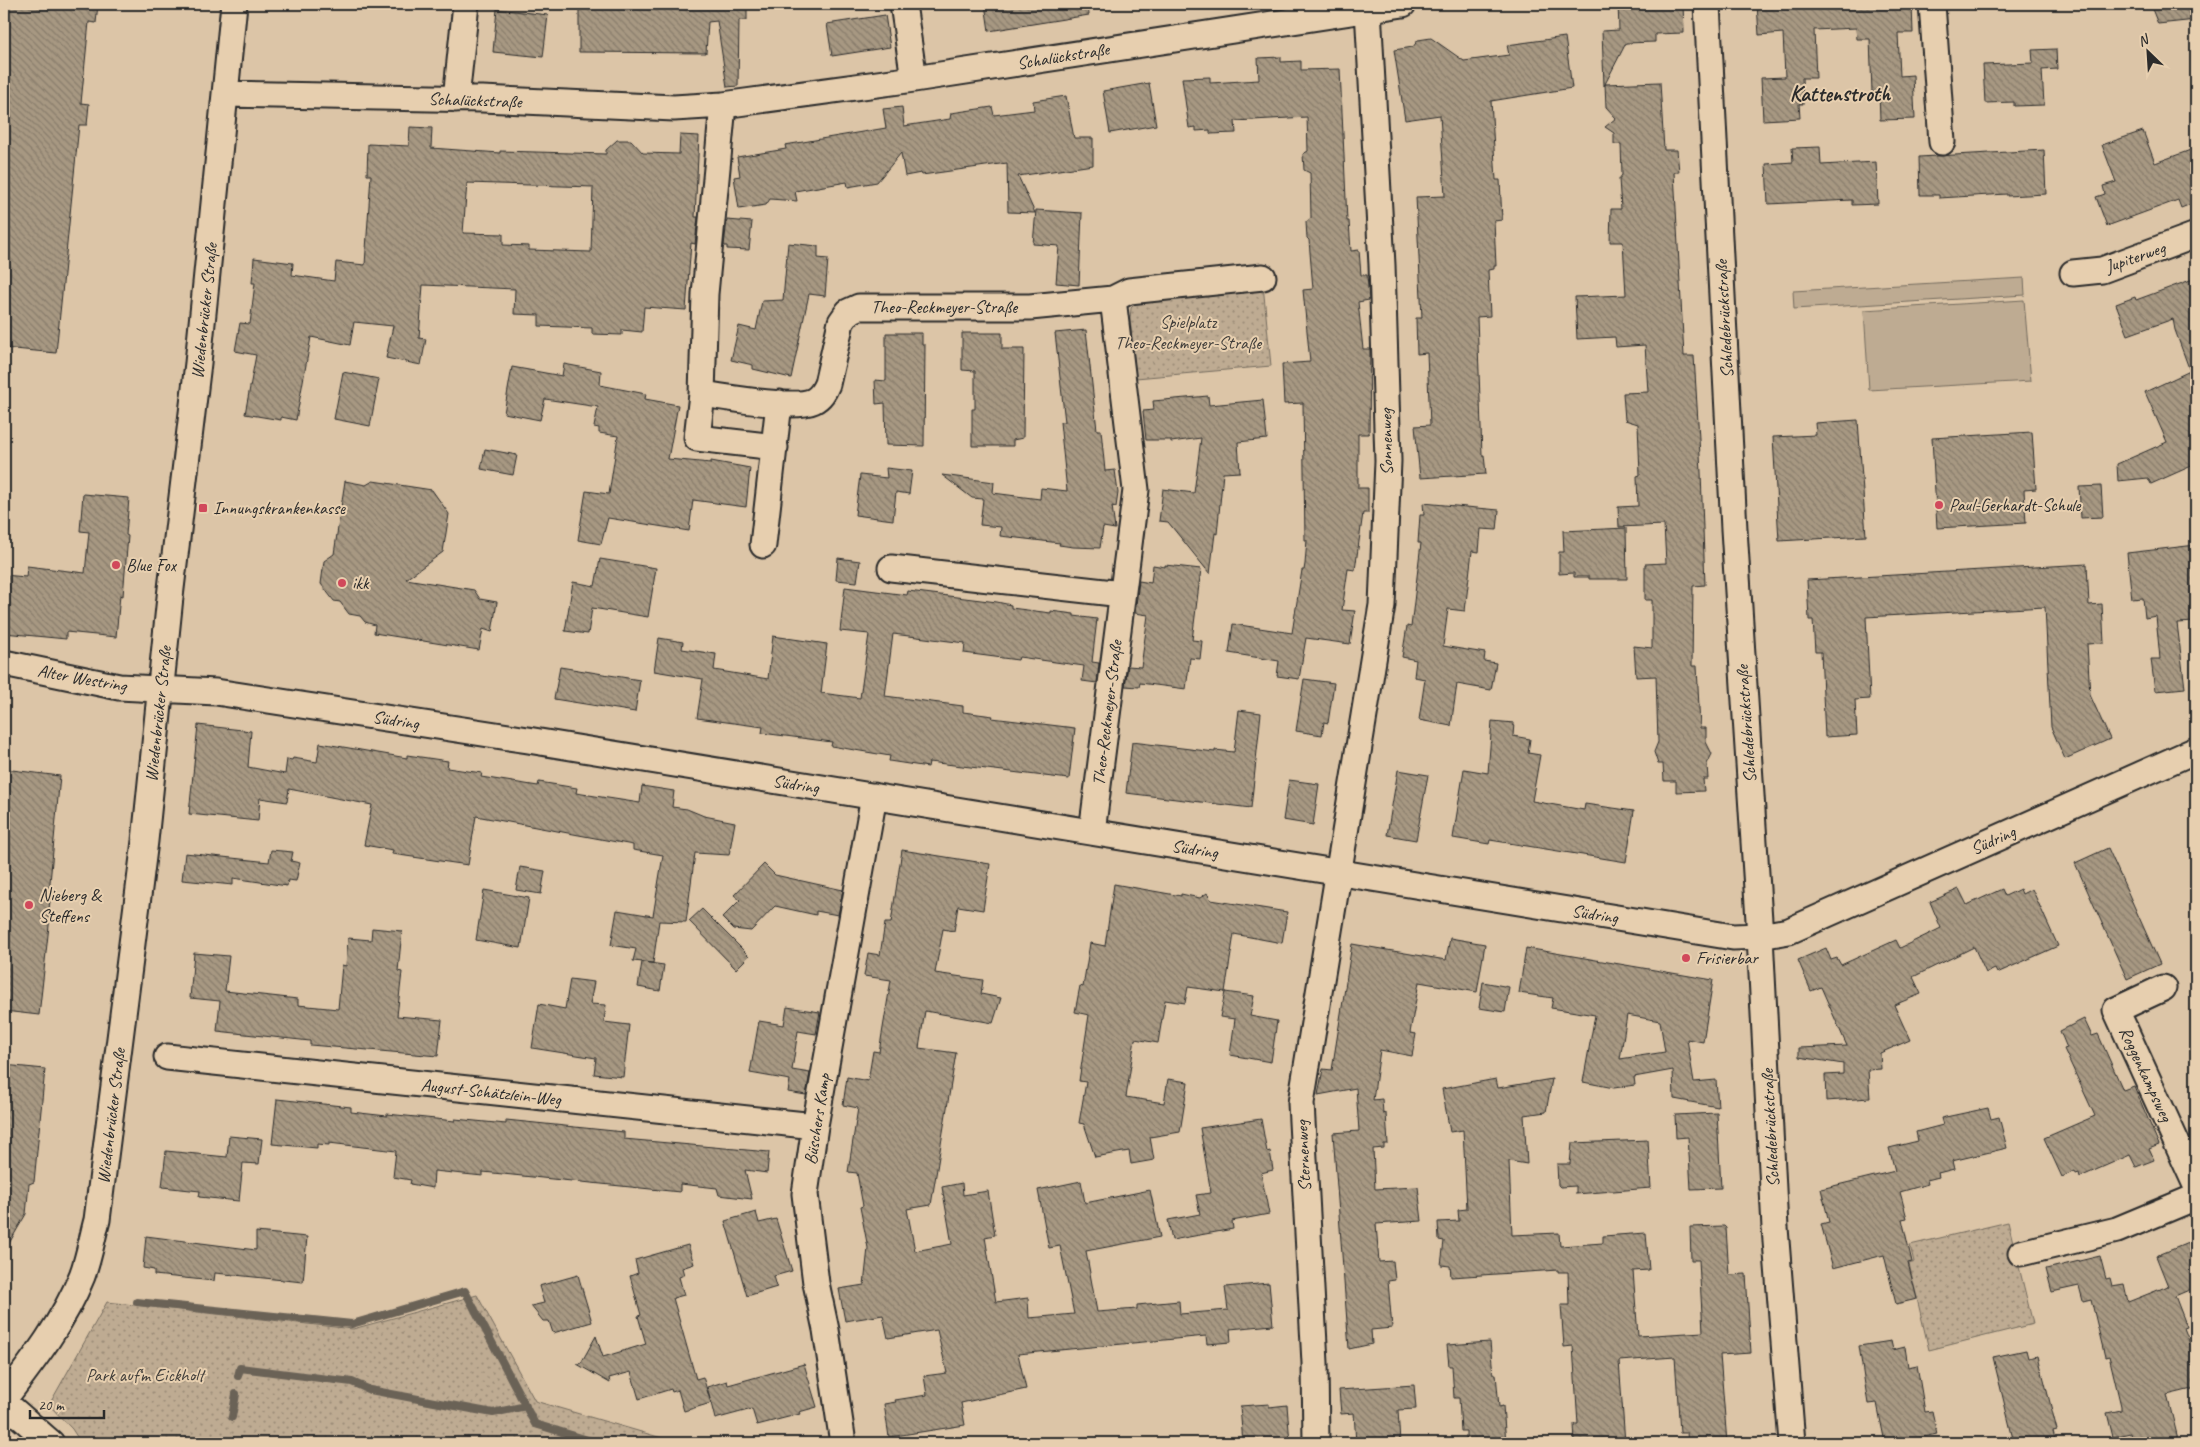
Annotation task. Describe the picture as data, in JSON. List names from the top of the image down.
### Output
{
  "streets": {
    "street": [
      "Schalückstraße",
      "Jupiterweg",
      "Theo-Reckmeyer-Straße",
      "Wiedenbrücker Straße",
      "Schledebrückstraße",
      "Sonnenweg",
      "Alter Westring",
      "Südring",
      "Roggenkampsweg",
      "August-Schätzlein-Weg",
      "Büschers Kamp",
      "Sternenweg"
    ]
  },
  "crossings": [
    ["Schalückstraße", "Wiedenbrücker Straße"],
    ["Schalückstraße", "Sonnenweg"],
    ["Theo-Reckmeyer-Straße", "Südring"],
    ["Wiedenbrücker Straße", "Alter Westring"],
    ["Wiedenbrücker Straße", "Südring"],
    ["Schledebrückstraße", "Südring"],
    ["Sonnenweg", "Südring"],
    ["Sonnenweg", "Sternenweg"],
    ["Alter Westring", "Südring"],
    ["Südring", "Büschers Kamp"],
    ["Südring", "Sternenweg"],
    ["August-Schätzlein-Weg", "Büschers Kamp"]
  ],
  "districts": ["Kattenstroth"],
  "parks": ["Spielplatz Theo-Reckmeyer-Straße", "Park auf‘m Eickholt"],
  "places": {
    "other": [
      "Paul-Gerhardt-Schule",
      "Blue Fox",
      "ikk",
      "Nieberg & Steffens",
      "Frisierbar"
    ],
    "transit": ["Innungskrankenkasse"]
  },
  "scale_bar": "20 m",
  "north": "top left"
}
